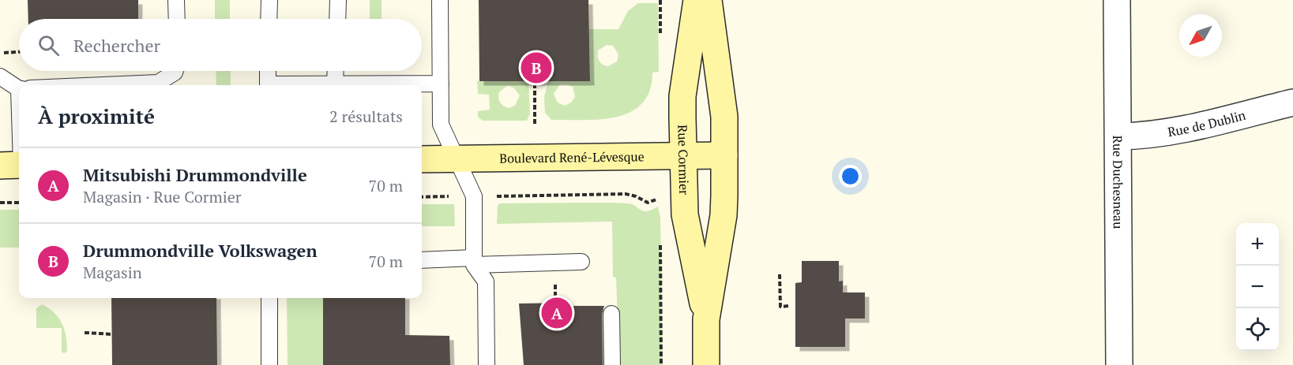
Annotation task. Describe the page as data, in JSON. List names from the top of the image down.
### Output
{
  "streets": {
    "street": [
      "Rue de Dublin",
      "Boulevard René-Lévesque",
      "Rue Cormier",
      "Rue Duchesneau"
    ]
  },
  "crossings": [
    ["Rue de Dublin", "Rue Duchesneau"],
    ["Boulevard René-Lévesque", "Rue Cormier"]
  ],
  "north": "bottom left",
  "page": {
    "search": "Rechercher",
    "pins": ["B", "A"],
    "heading": ["À proximité", "2 résultats"],
    "list": [
      {
        "mark": "A",
        "name": "Mitsubishi Drummondville",
        "note": "Magasin · Rue Cormier",
        "value": "70 m"
      },
      {
        "mark": "B",
        "name": "Drummondville Volkswagen",
        "note": "Magasin",
        "value": "70 m"
      }
    ],
    "map_buttons": ["+", "−"]
  }
}
